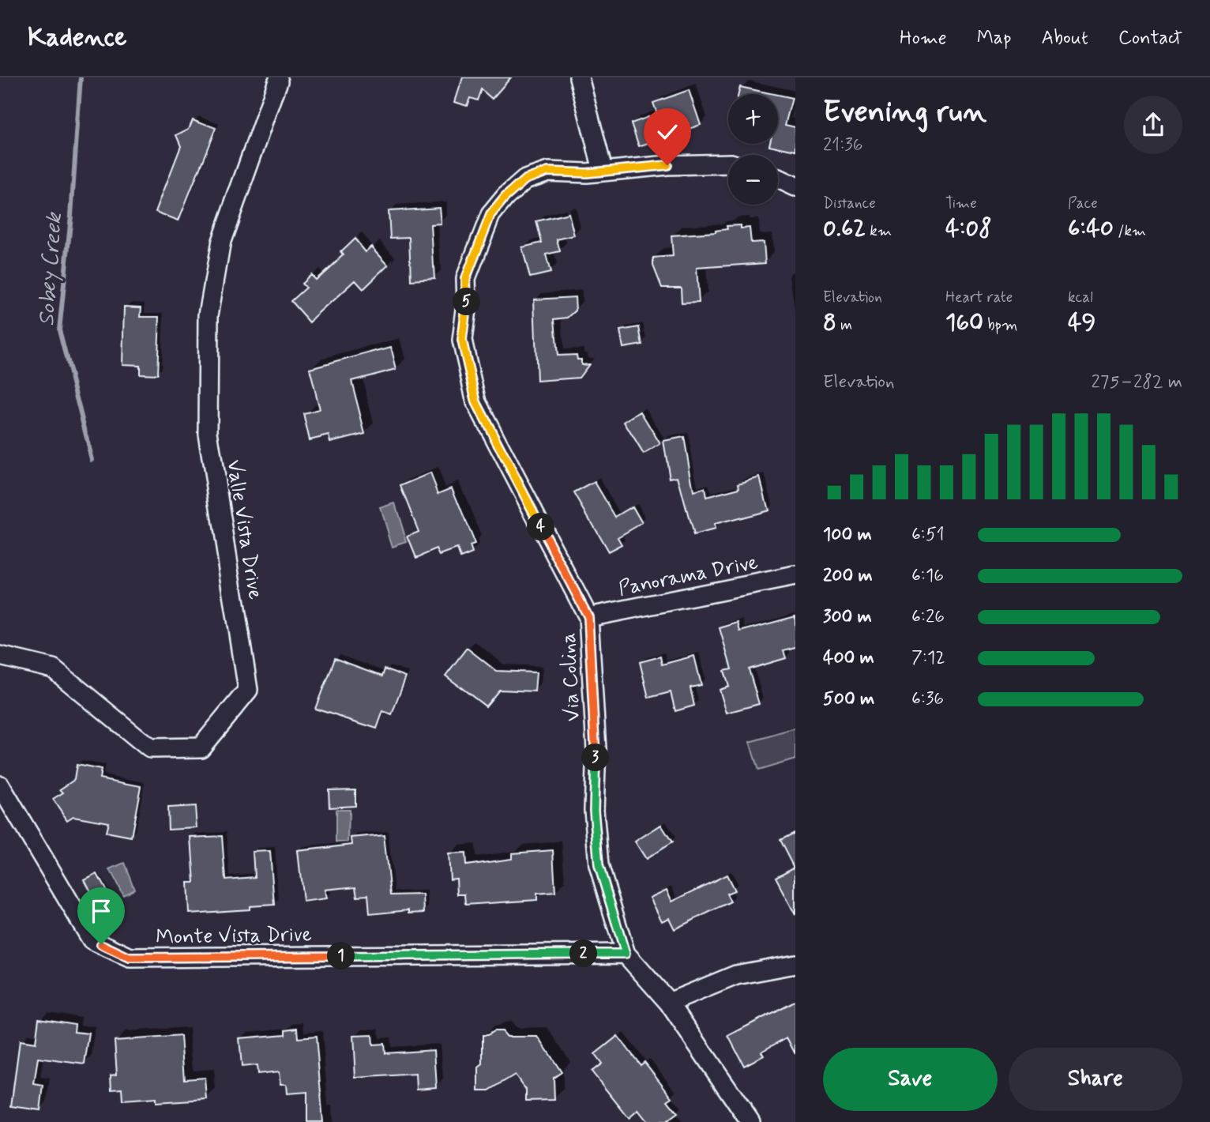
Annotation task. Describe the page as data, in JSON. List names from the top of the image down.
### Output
{
  "streets": {
    "street": [
      "Valle Vista Drive",
      "Panorama Drive",
      "Via Colina",
      "Monte Vista Drive"
    ]
  },
  "crossings": [
    ["Panorama Drive", "Via Colina"],
    ["Via Colina", "Monte Vista Drive"]
  ],
  "water": ["Sobey Creek"],
  "page": {
    "header": "Kadence",
    "nav": [
      "Home",
      "Map",
      "About",
      "Contact"
    ],
    "heading": ["Evening run", "21:36"],
    "map_buttons": ["+", "−"],
    "stats": [
      ["Distance", "0.62 km"],
      ["Time", "4:08"],
      ["Pace", "6:40 /km"],
      ["Elevation", "8 m"],
      ["Heart rate", "160 bpm"],
      ["kcal", "49"]
    ],
    "pins": [
      "5",
      "4",
      "3",
      "2",
      "1"
    ],
    "chart": ["Elevation", "275–282 m"],
    "list": [
      {
        "name": "100 m",
        "note": "6:51"
      },
      {
        "name": "200 m",
        "note": "6:16"
      },
      {
        "name": "300 m",
        "note": "6:26"
      },
      {
        "name": "400 m",
        "note": "7:12"
      },
      {
        "name": "500 m",
        "note": "6:36"
      }
    ],
    "buttons": ["Save", "Share"]
  }
}
